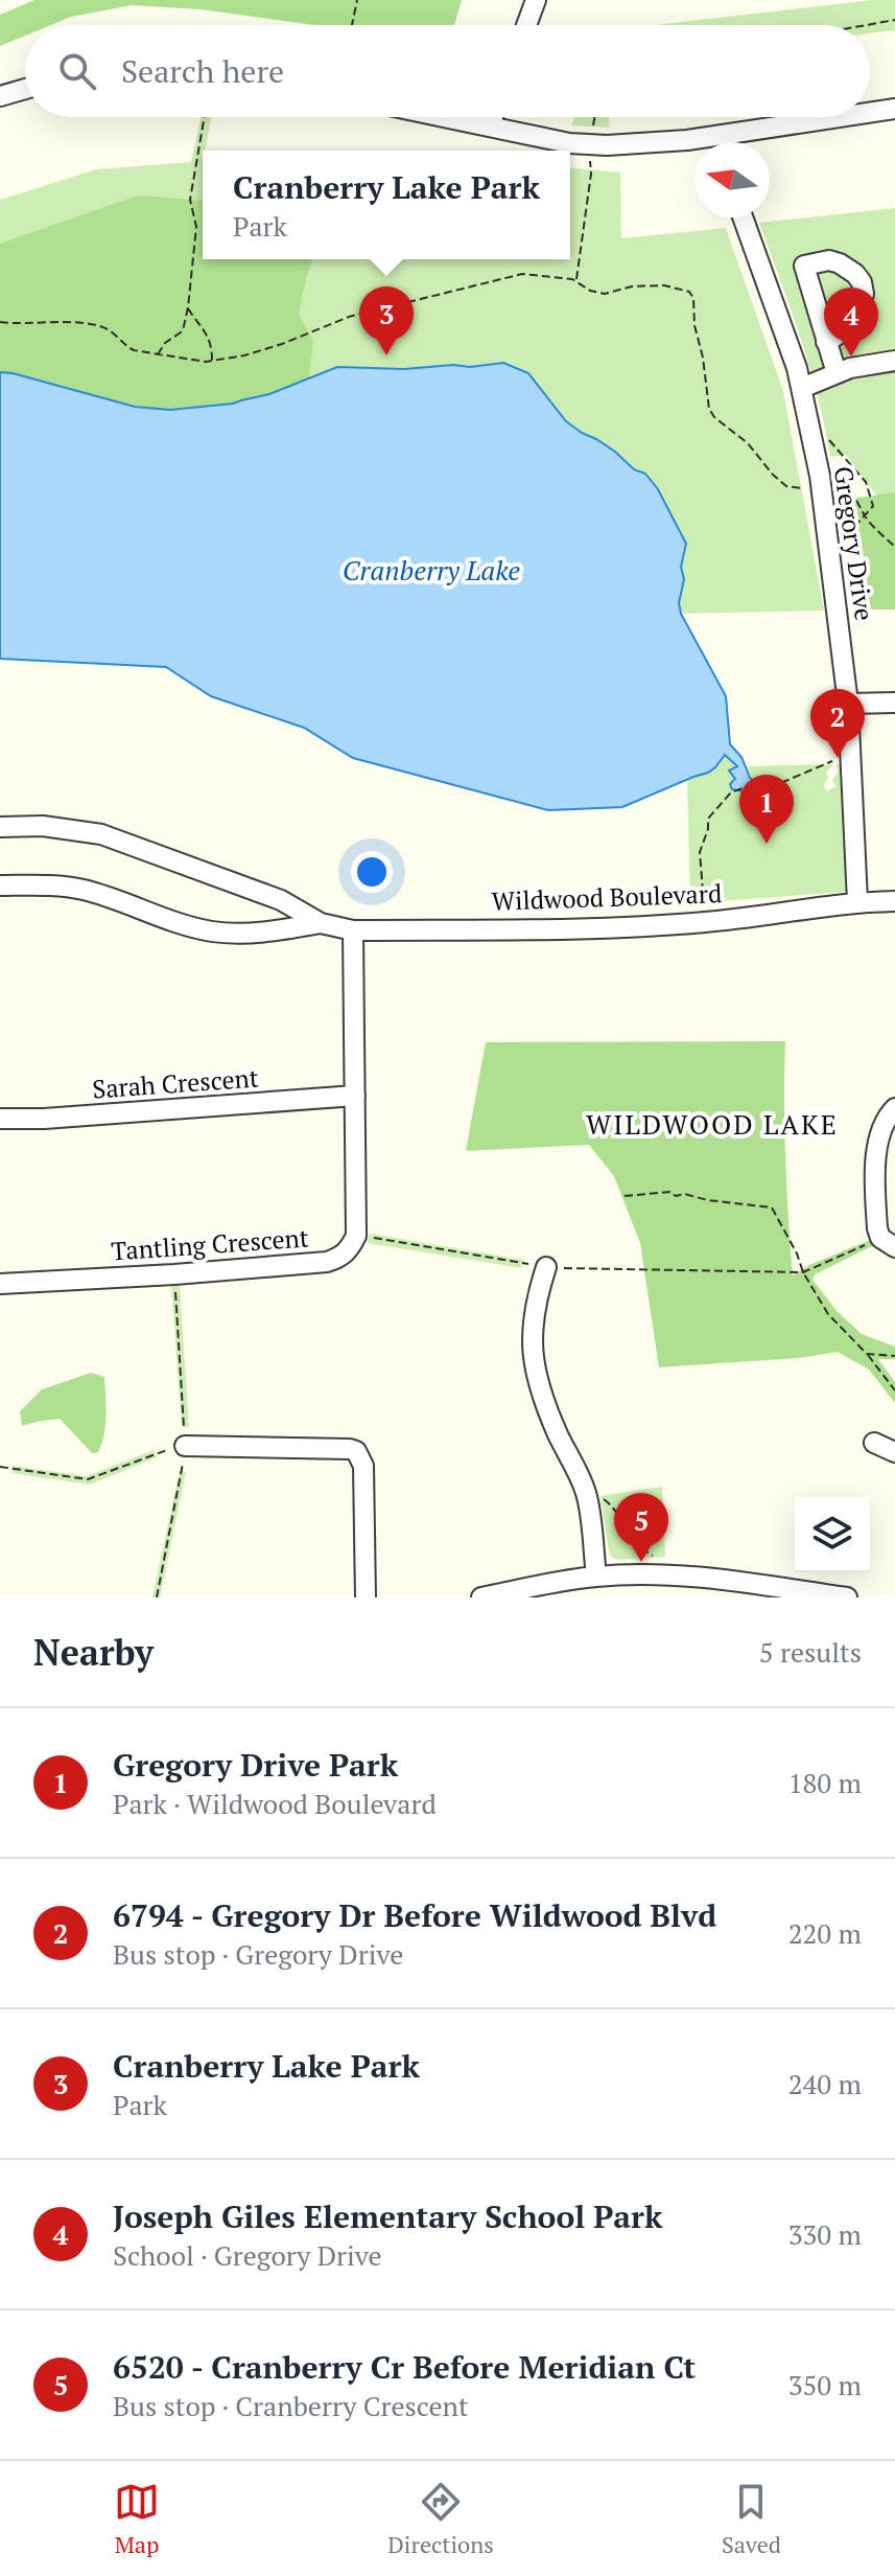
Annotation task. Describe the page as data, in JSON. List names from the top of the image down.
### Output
{
  "streets": {
    "street": [
      "Gregory Drive",
      "Wildwood Boulevard",
      "Sarah Crescent",
      "Tantling Crescent"
    ]
  },
  "crossings": [
    ["Gregory Drive", "Wildwood Boulevard"]
  ],
  "districts": ["WILDWOOD LAKE"],
  "water": ["Cranberry Lake"],
  "north": "left",
  "page": {
    "search": "Search here",
    "popup": ["Cranberry Lake Park", "Park"],
    "pins": [
      "3",
      "4",
      "2",
      "1",
      "5"
    ],
    "heading": ["Nearby", "5 results"],
    "list": [
      {
        "mark": "1",
        "name": "Gregory Drive Park",
        "note": "Park · Wildwood Boulevard",
        "value": "180 m"
      },
      {
        "mark": "2",
        "name": "6794 - Gregory Dr Before Wildwood Blvd",
        "note": "Bus stop · Gregory Drive",
        "value": "220 m"
      },
      {
        "mark": "3",
        "name": "Cranberry Lake Park",
        "note": "Park",
        "value": "240 m"
      },
      {
        "mark": "4",
        "name": "Joseph Giles Elementary School Park",
        "note": "School · Gregory Drive",
        "value": "330 m"
      },
      {
        "mark": "5",
        "name": "6520 - Cranberry Cr Before Meridian Ct",
        "note": "Bus stop · Cranberry Crescent",
        "value": "350 m"
      }
    ],
    "nav": ["Map", "Directions", "Saved"]
  }
}
